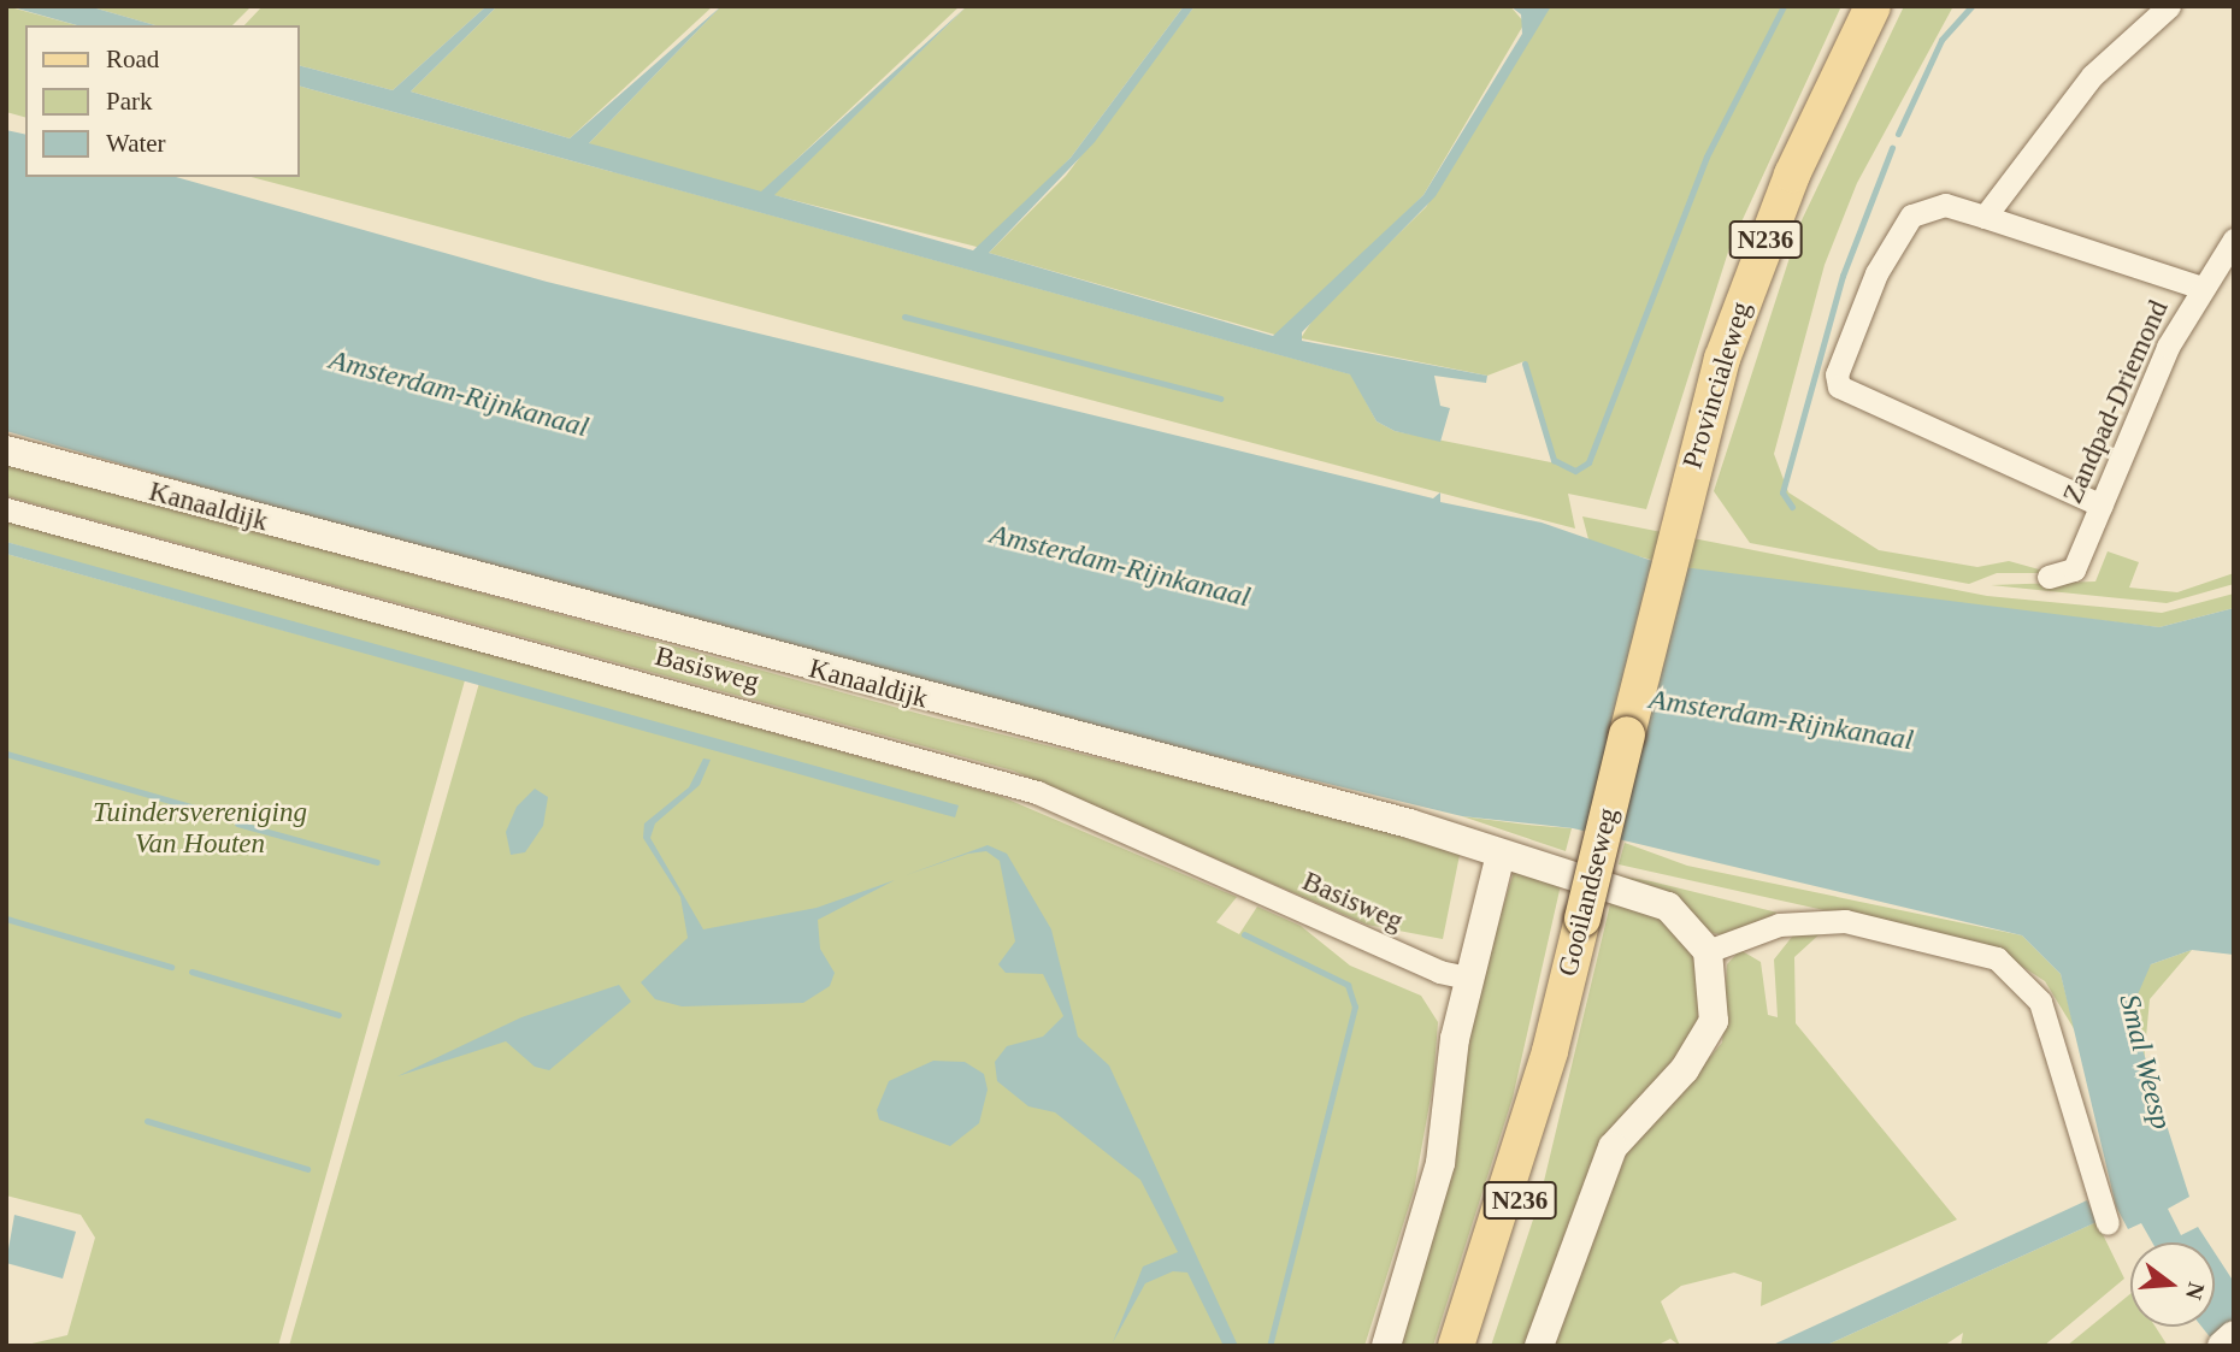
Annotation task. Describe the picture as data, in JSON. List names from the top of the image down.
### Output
{
  "streets": {
    "main road": ["N236", "Provincialeweg", "Gooilandseweg"],
    "street": ["Zandpad-Driemond", "Kanaaldijk", "Basisweg"]
  },
  "crossings": [
    ["Provincialeweg", "Gooilandseweg"]
  ],
  "water": ["Amsterdam-Rijnkanaal", "Smal Weesp"],
  "parks": ["Tuindersvereniging Van Houten"],
  "legend": ["Road", "Park", "Water"],
  "north": "right"
}
